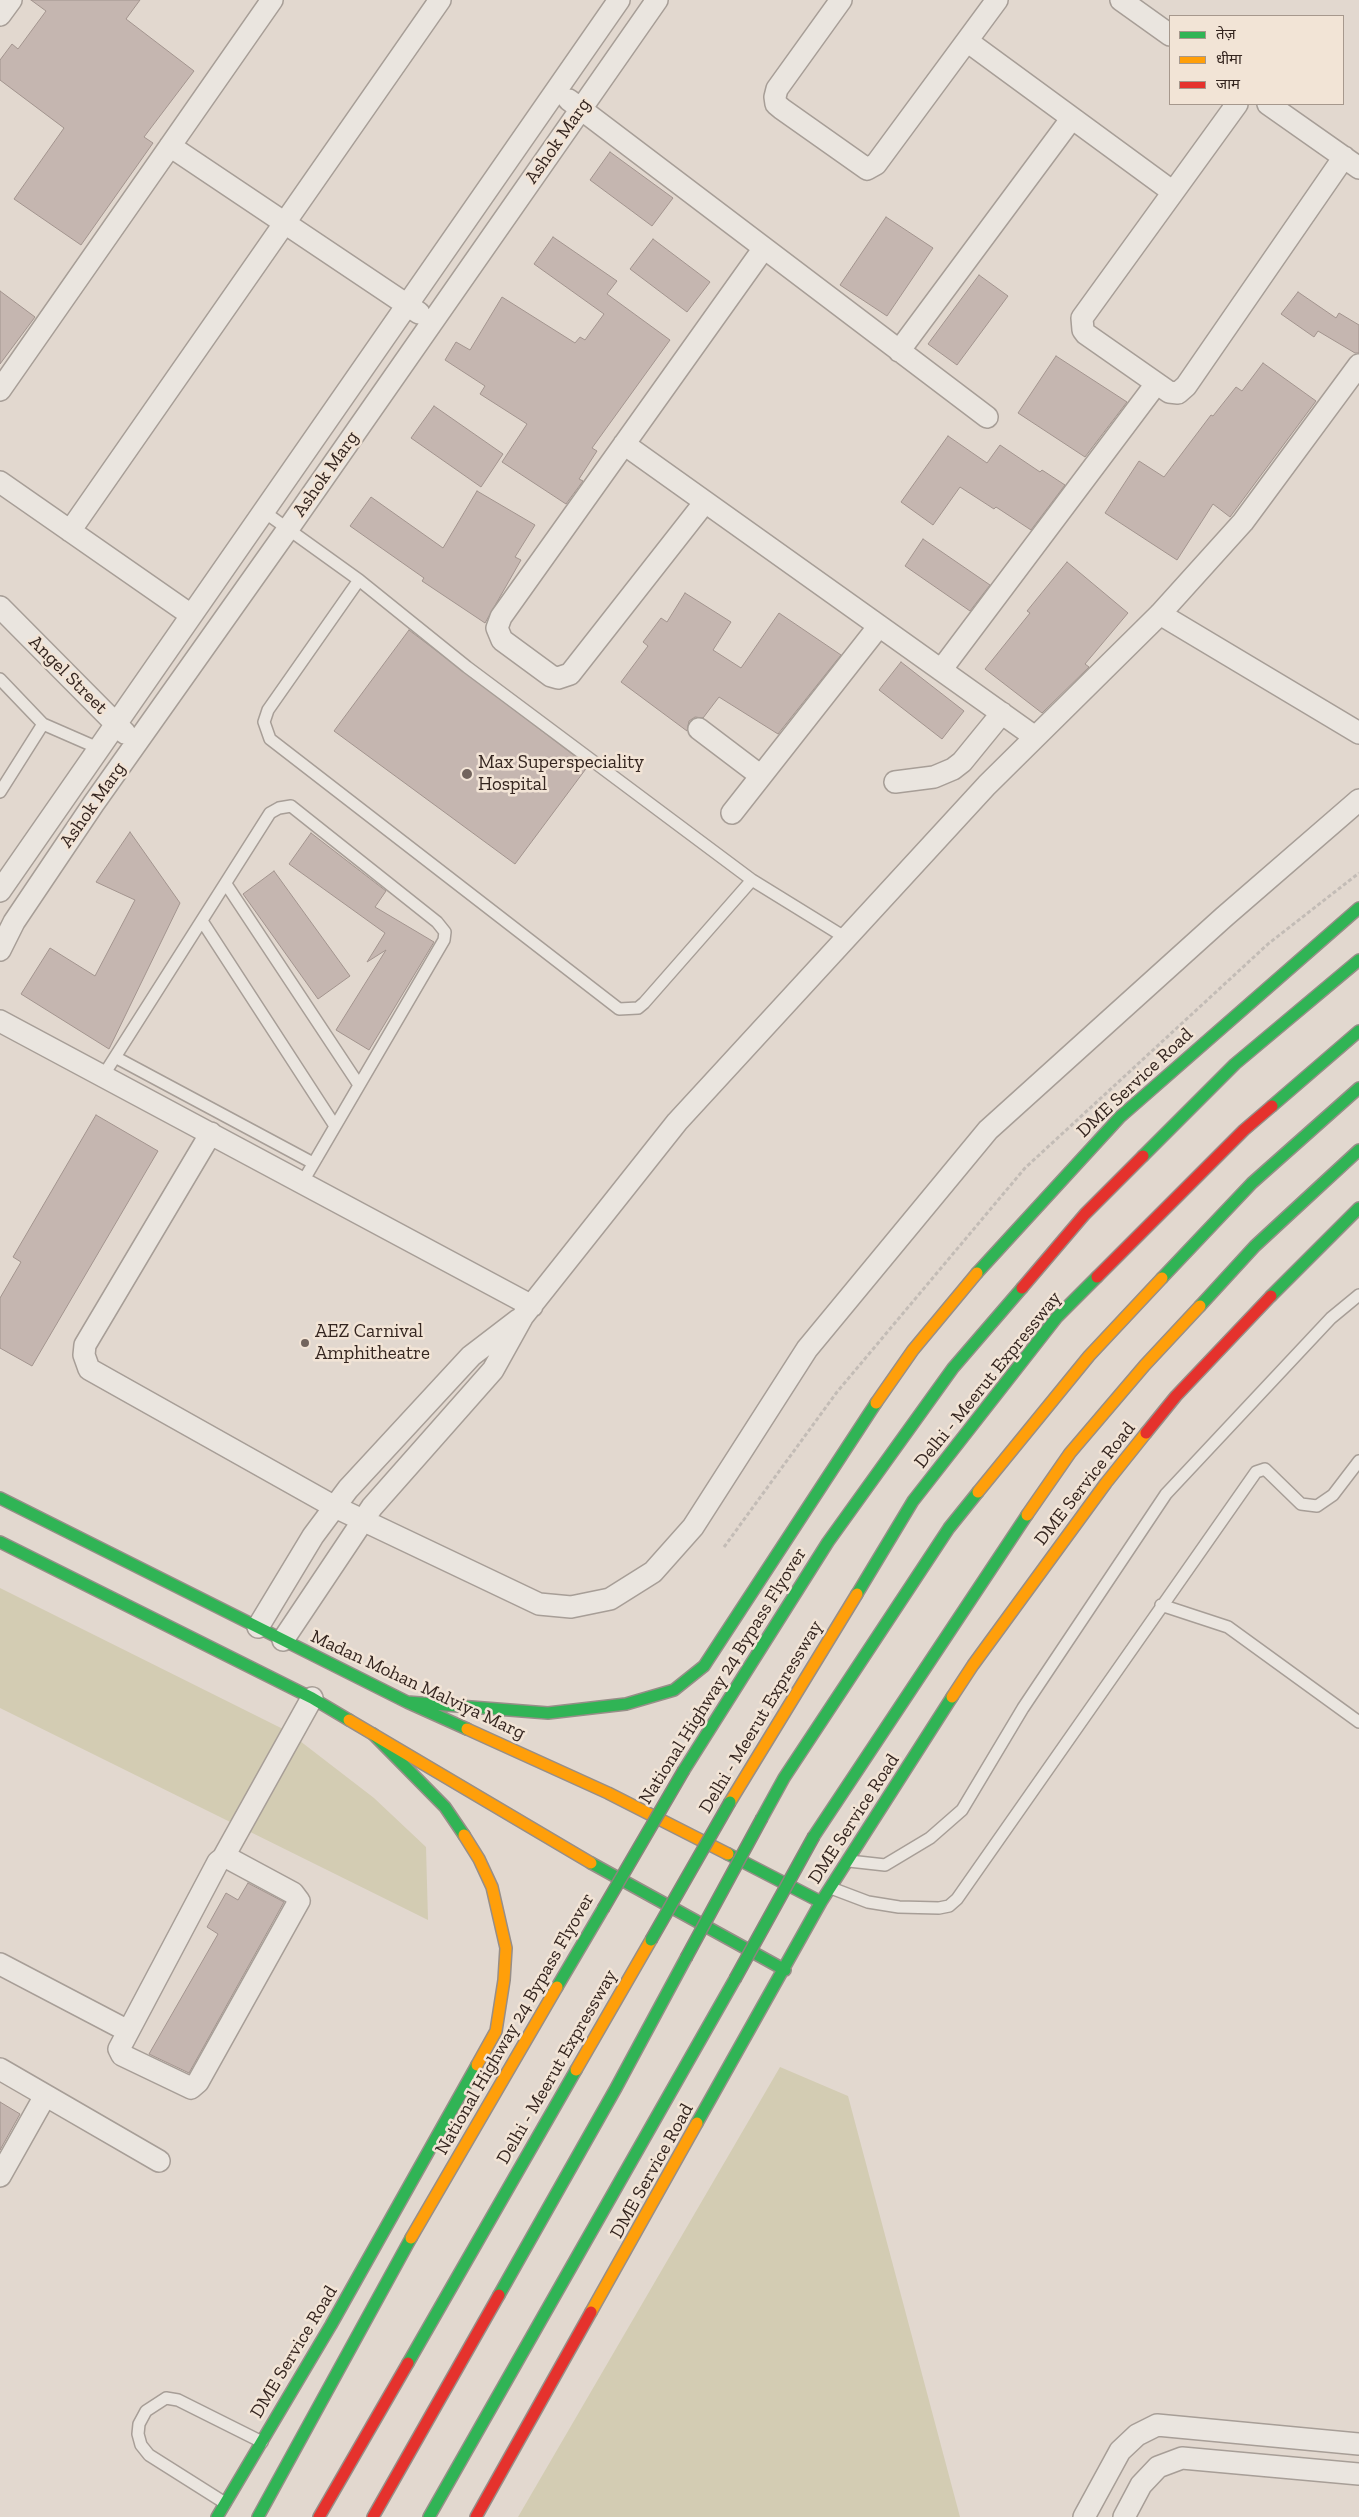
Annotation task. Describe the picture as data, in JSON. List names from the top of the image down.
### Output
{
  "streets": {
    "main road": [
      "DME Service Road",
      "Delhi - Meerut Expressway",
      "National Highway 24 Bypass Flyover",
      "Madan Mohan Malviya Marg"
    ],
    "street": ["Ashok Marg", "Angel Street"]
  },
  "crossings": [
    ["Ashok Marg", "Angel Street"],
    ["DME Service Road", "Madan Mohan Malviya Marg"]
  ],
  "places": ["Max Superspeciality Hospital", "AEZ Carnival Amphitheatre"],
  "legend": ["तेज़", "धीमा", "जाम"]
}
